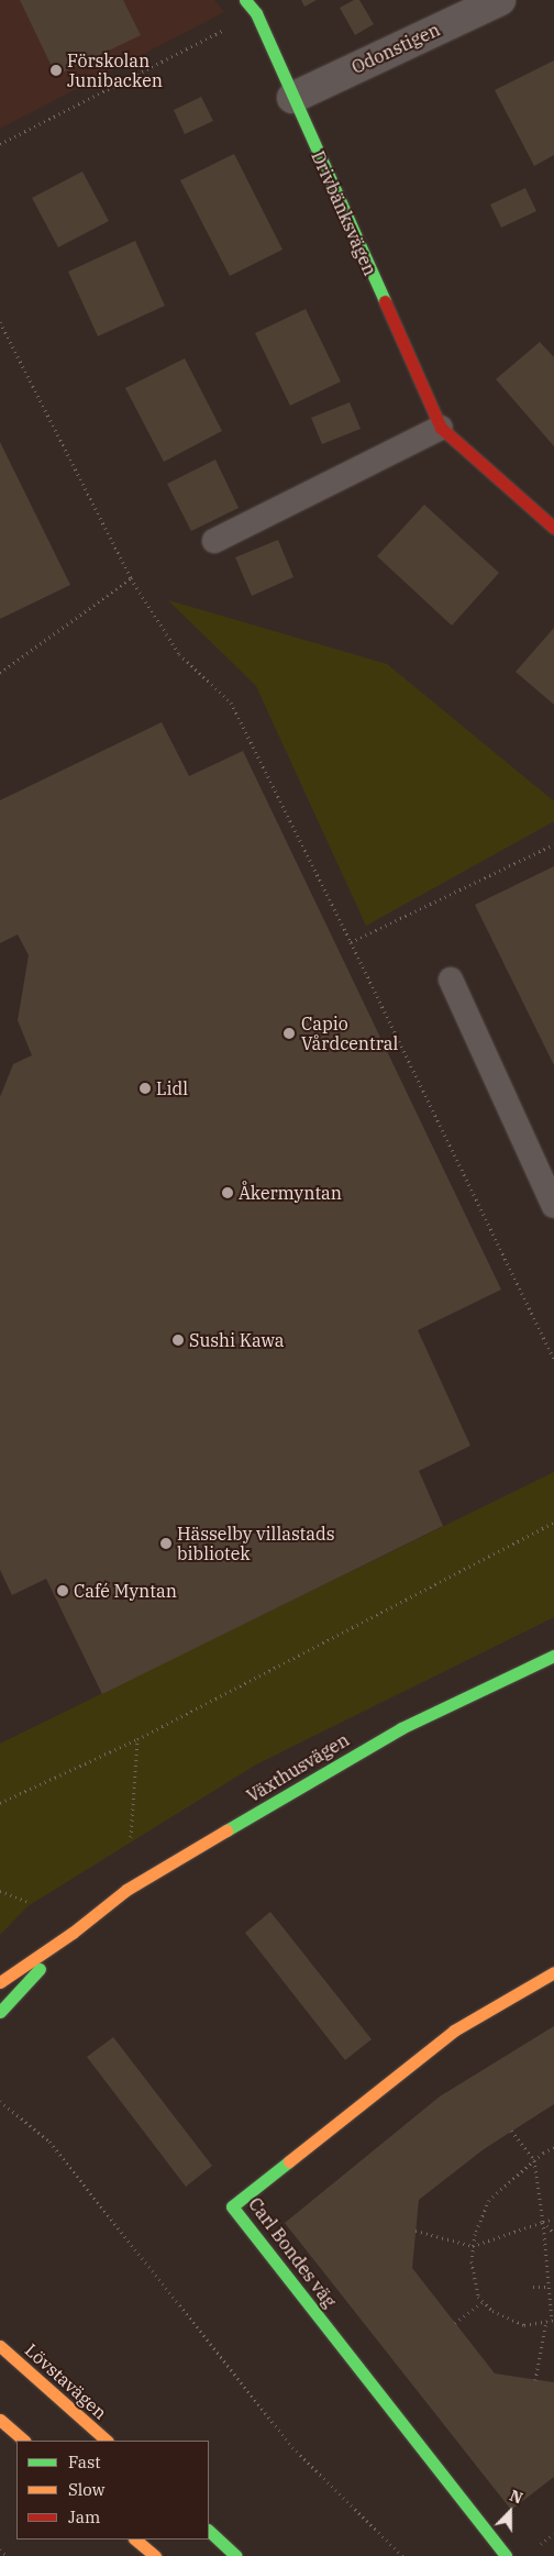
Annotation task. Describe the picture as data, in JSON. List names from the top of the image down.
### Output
{
  "streets": {
    "street": [
      "Odonstigen",
      "Drivbänksvägen",
      "Växthusvägen",
      "Carl Bondes väg",
      "Lövstavägen"
    ]
  },
  "crossings": [
    ["Odonstigen", "Drivbänksvägen"]
  ],
  "places": [
    "Förskolan Junibacken",
    "Capio Vårdcentral",
    "Lidl",
    "Åkermyntan",
    "Sushi Kawa",
    "Hässelby villastads bibliotek",
    "Café Myntan"
  ],
  "legend": ["Fast", "Slow", "Jam"],
  "north": "top"
}
